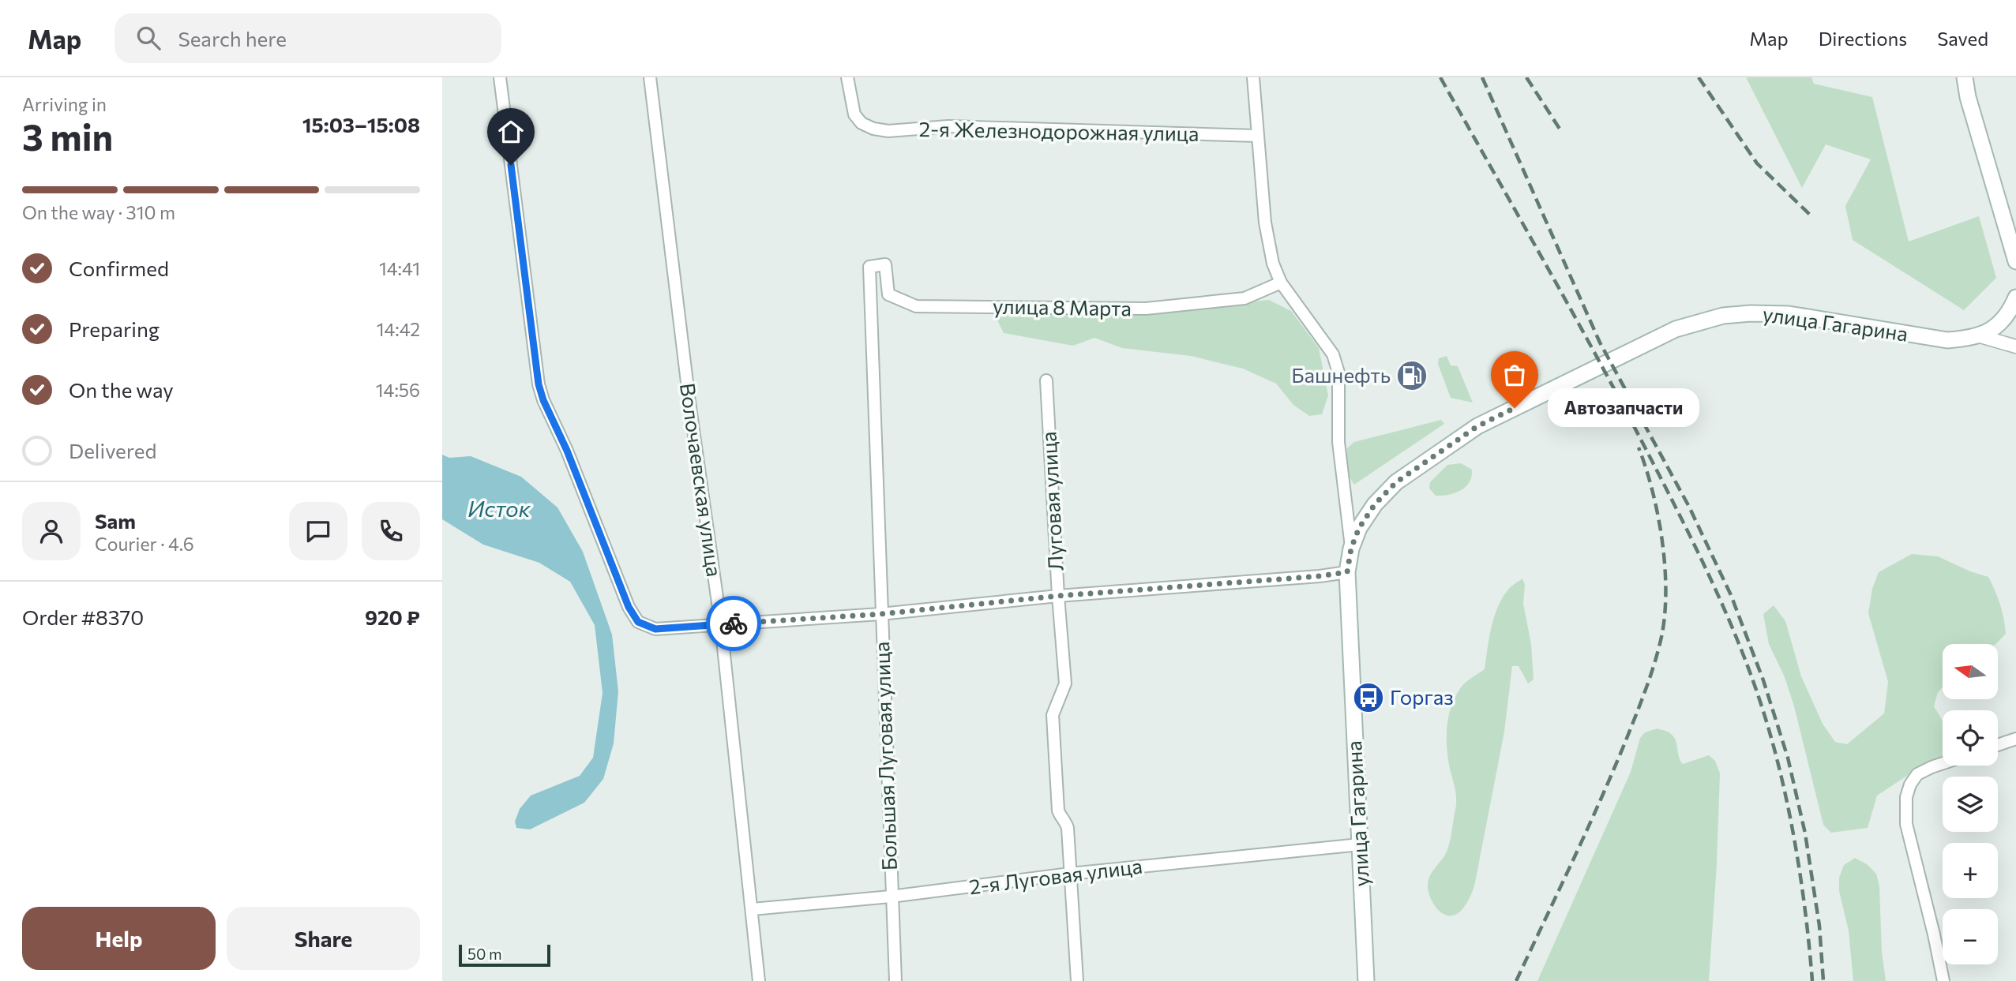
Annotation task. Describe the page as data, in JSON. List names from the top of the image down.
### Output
{
  "streets": {
    "main road": ["улица Гагарина"],
    "street": [
      "2-я Железнодорожная улица",
      "улица 8 Марта",
      "Волочаевская улица",
      "Луговая улица",
      "Большая Луговая улица",
      "2-я Луговая улица"
    ]
  },
  "crossings": [
    ["улица 8 Марта", "Большая Луговая улица"],
    ["улица Гагарина", "2-я Луговая улица"],
    ["Волочаевская улица", "2-я Луговая улица"],
    ["Луговая улица", "2-я Луговая улица"],
    ["Большая Луговая улица", "2-я Луговая улица"]
  ],
  "water": ["Исток"],
  "places": {
    "fuel station": ["Башнефть"],
    "other": ["Автозапчасти"],
    "bus stop": ["Горгаз"]
  },
  "scale_bar": "50 m",
  "north": "left",
  "page": {
    "header": "Map",
    "search": "Search here",
    "nav": ["Map", "Directions", "Saved"],
    "heading": ["3 min", "Arriving in", "15:03–15:08"],
    "panel": [
      "Sam",
      "Courier · 4.6",
      "Order #8370",
      "920 ₽"
    ],
    "bar": "On the way · 310 m",
    "list": [
      ["Confirmed", "14:41"],
      ["Preparing", "14:42"],
      ["On the way", "14:56"],
      "Delivered"
    ],
    "bubble": "Автозапчасти",
    "map_buttons": ["+", "−"],
    "buttons": ["Help", "Share"],
    "scale": "50 m"
  }
}
